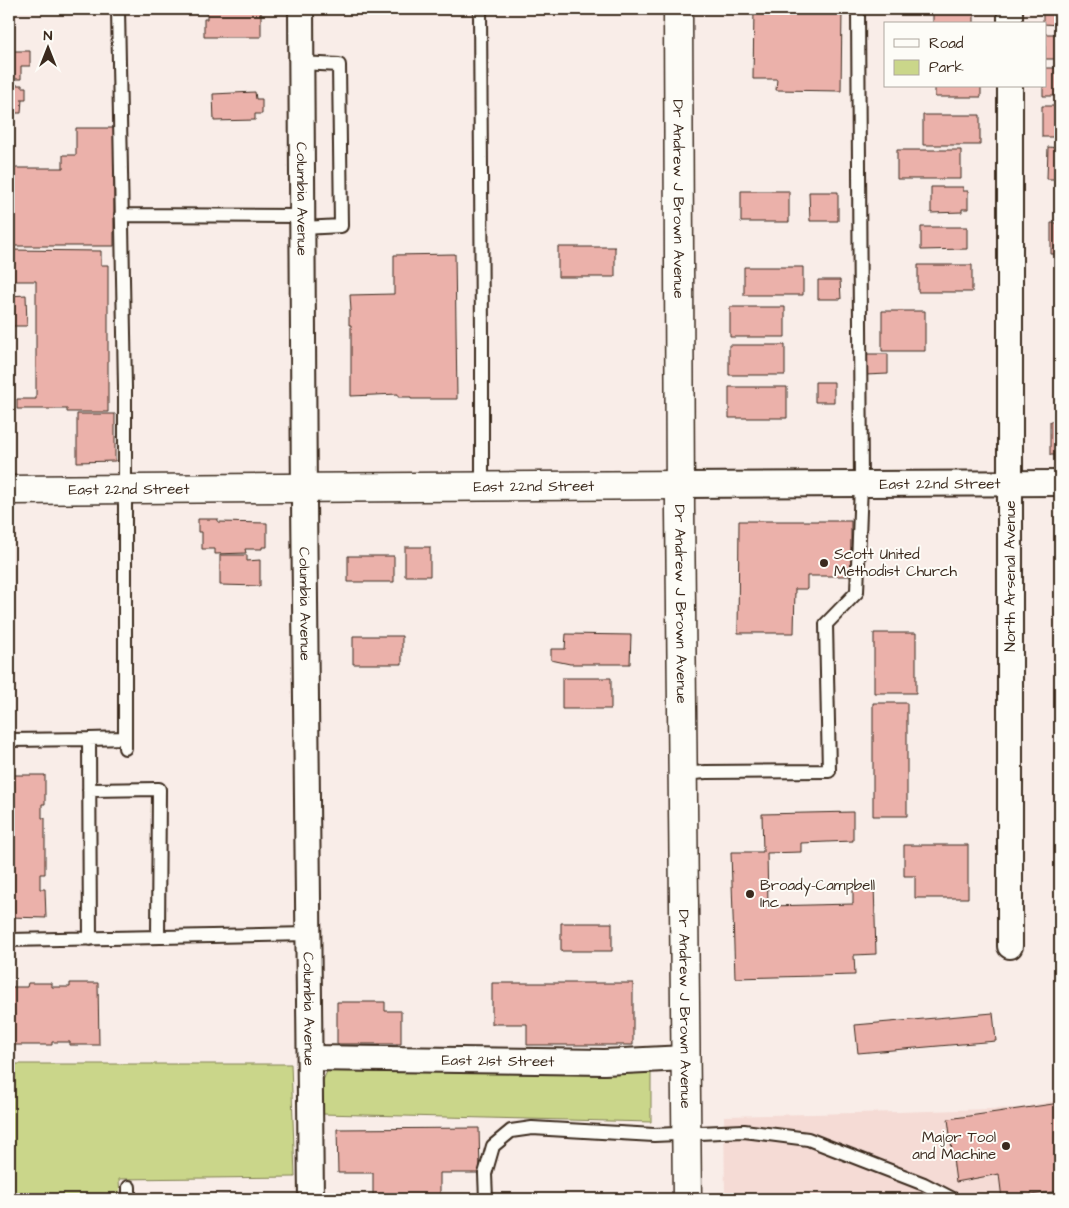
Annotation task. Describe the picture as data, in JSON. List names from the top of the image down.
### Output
{
  "streets": {
    "main road": ["Dr Andrew J Brown Avenue", "East 22nd Street"],
    "street": ["Columbia Avenue", "North Arsenal Avenue", "East 21st Street"]
  },
  "crossings": [
    ["Columbia Avenue", "East 22nd Street"],
    ["Columbia Avenue", "East 21st Street"],
    ["Dr Andrew J Brown Avenue", "East 22nd Street"],
    ["Dr Andrew J Brown Avenue", "East 21st Street"],
    ["East 22nd Street", "North Arsenal Avenue"]
  ],
  "places": ["Scott United Methodist Church", "Broady-Campbell Inc", "Major Tool and Machine"],
  "legend": ["Road", "Park"],
  "north": "top"
}
